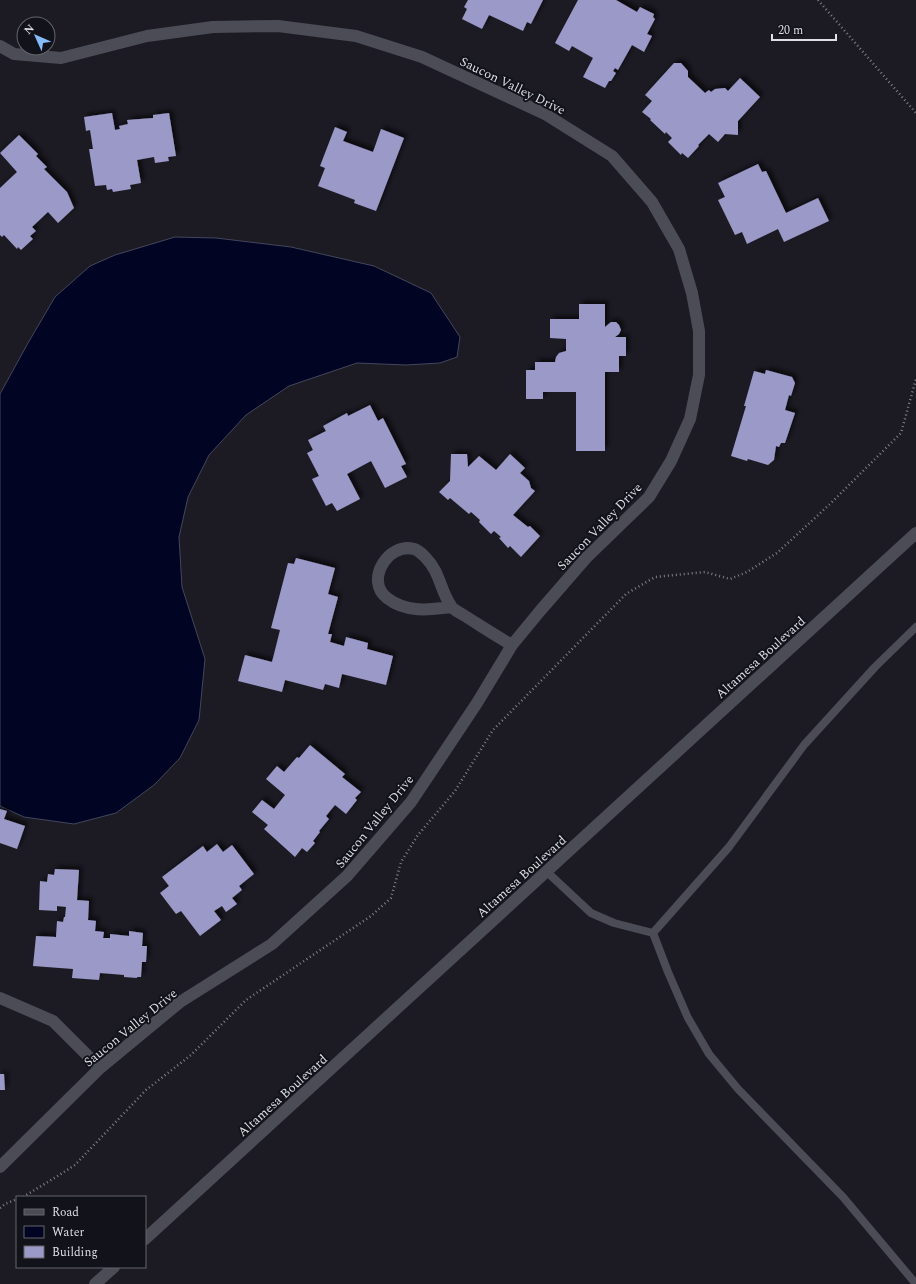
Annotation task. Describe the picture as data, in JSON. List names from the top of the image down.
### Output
{
  "streets": {
    "street": ["Saucon Valley Drive", "Altamesa Boulevard"]
  },
  "legend": ["Road", "Water", "Building"],
  "scale_bar": "20 m",
  "north": "top left"
}
